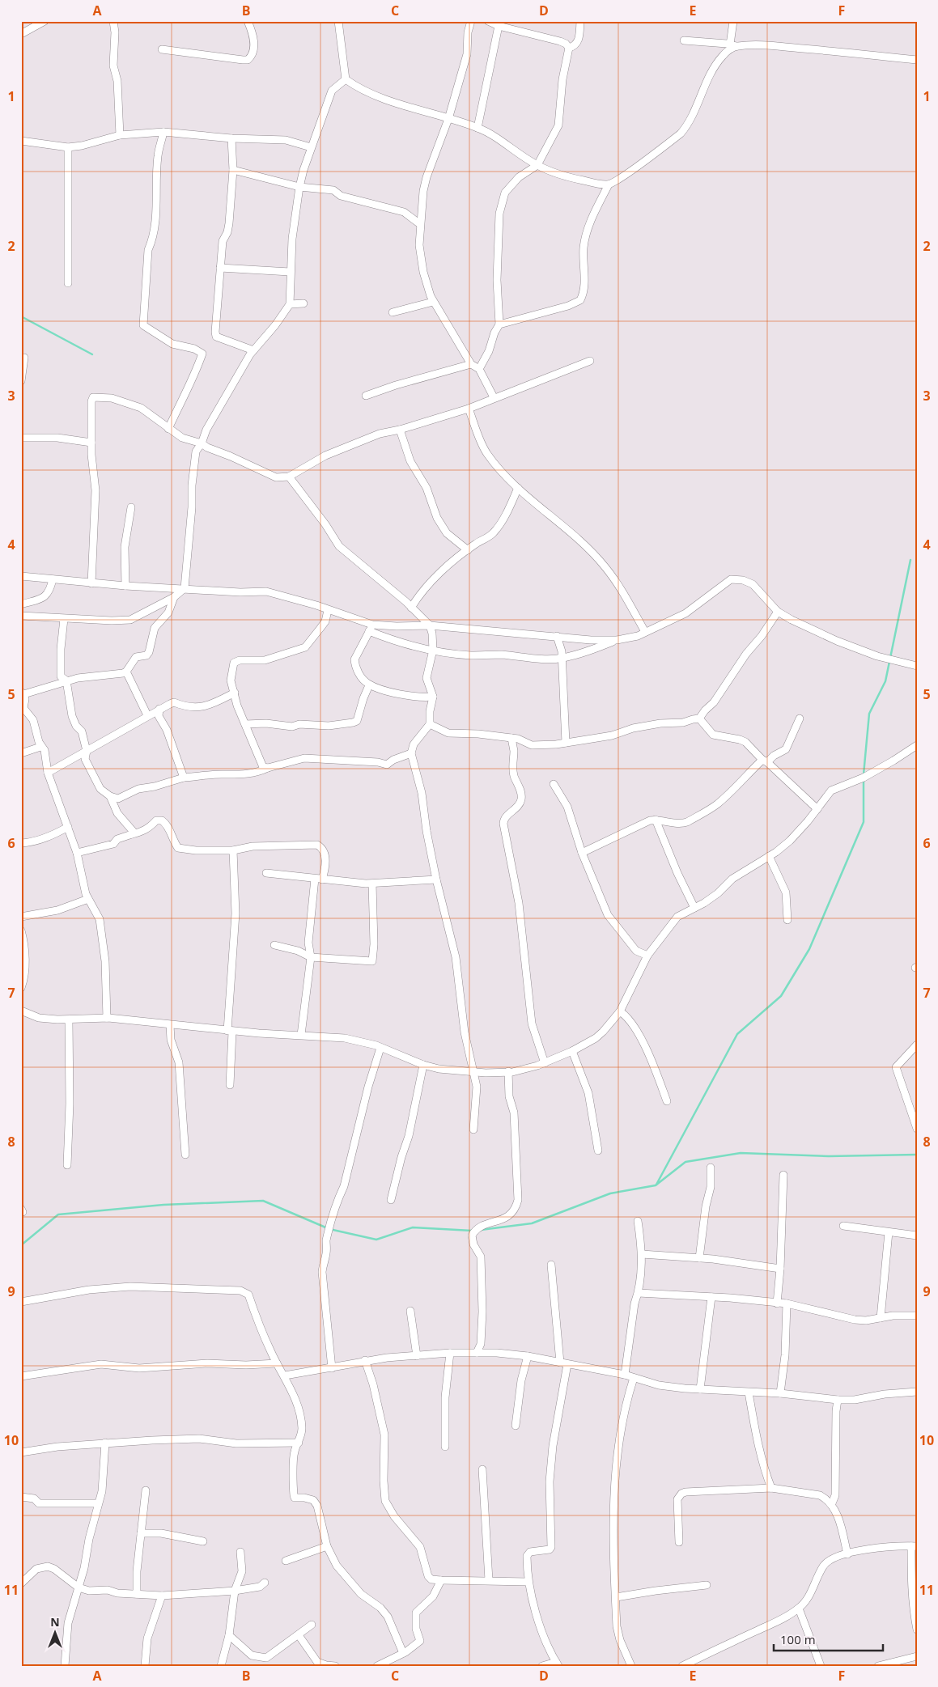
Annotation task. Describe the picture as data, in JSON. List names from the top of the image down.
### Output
{
  "scale_bar": "100 m",
  "north": "top",
  "grid": {
    "columns": [
      "A",
      "B",
      "C",
      "D",
      "E",
      "F"
    ],
    "rows": [
      "1",
      "2",
      "3",
      "4",
      "5",
      "6",
      "7",
      "8",
      "9",
      "10",
      "11"
    ]
  }
}
